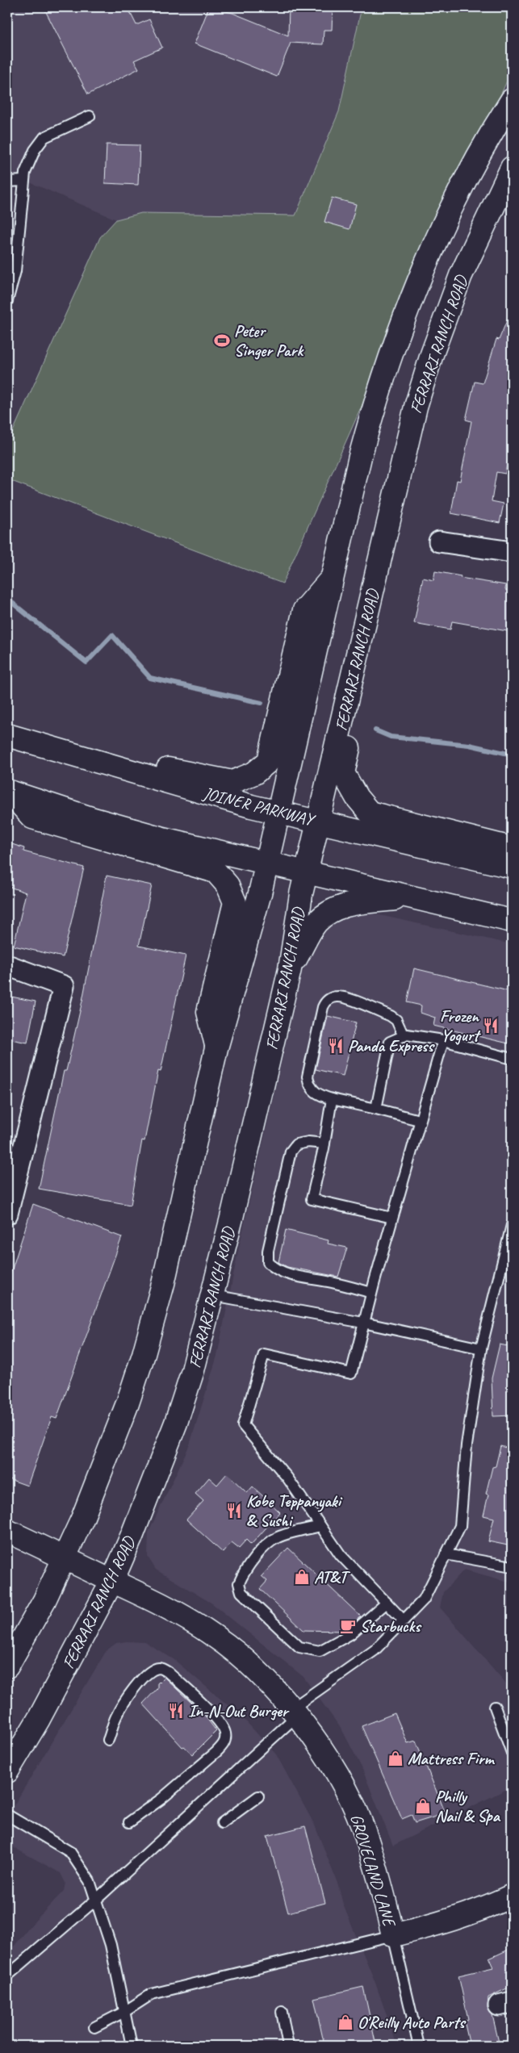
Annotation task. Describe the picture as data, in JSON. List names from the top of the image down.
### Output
{
  "streets": {
    "main road": ["FERRARI RANCH ROAD", "JOINER PARKWAY", "GROVELAND LANE"]
  },
  "crossings": [
    ["FERRARI RANCH ROAD", "JOINER PARKWAY"],
    ["FERRARI RANCH ROAD", "GROVELAND LANE"]
  ],
  "places": {
    "sports": ["Peter Singer Park"],
    "restaurant": [
      "Frozen Yogurt",
      "Panda Express",
      "Kobe Teppanyaki & Sushi",
      "In-N-Out Burger"
    ],
    "shop": [
      "AT&T",
      "Mattress Firm",
      "Philly Nail & Spa",
      "O'Reilly Auto Parts"
    ],
    "cafe": ["Starbucks"]
  }
}
